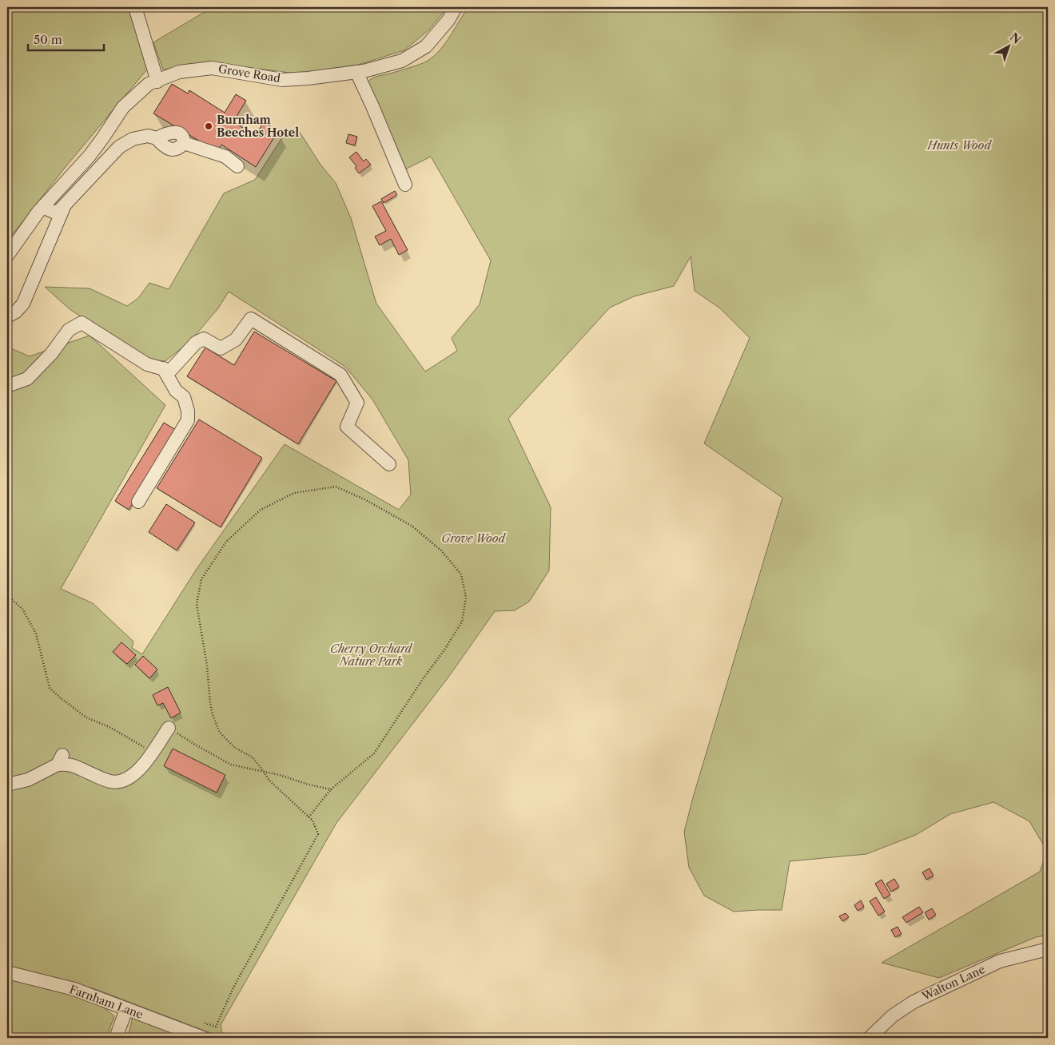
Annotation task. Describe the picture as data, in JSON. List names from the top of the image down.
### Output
{
  "streets": {
    "street": ["Grove Road", "Walton Lane", "Farnham Lane"]
  },
  "parks": ["Hunts Wood", "Grove Wood", "Cherry Orchard Nature Park"],
  "places": ["Burnham Beeches Hotel"],
  "scale_bar": "50 m",
  "north": "top right"
}
